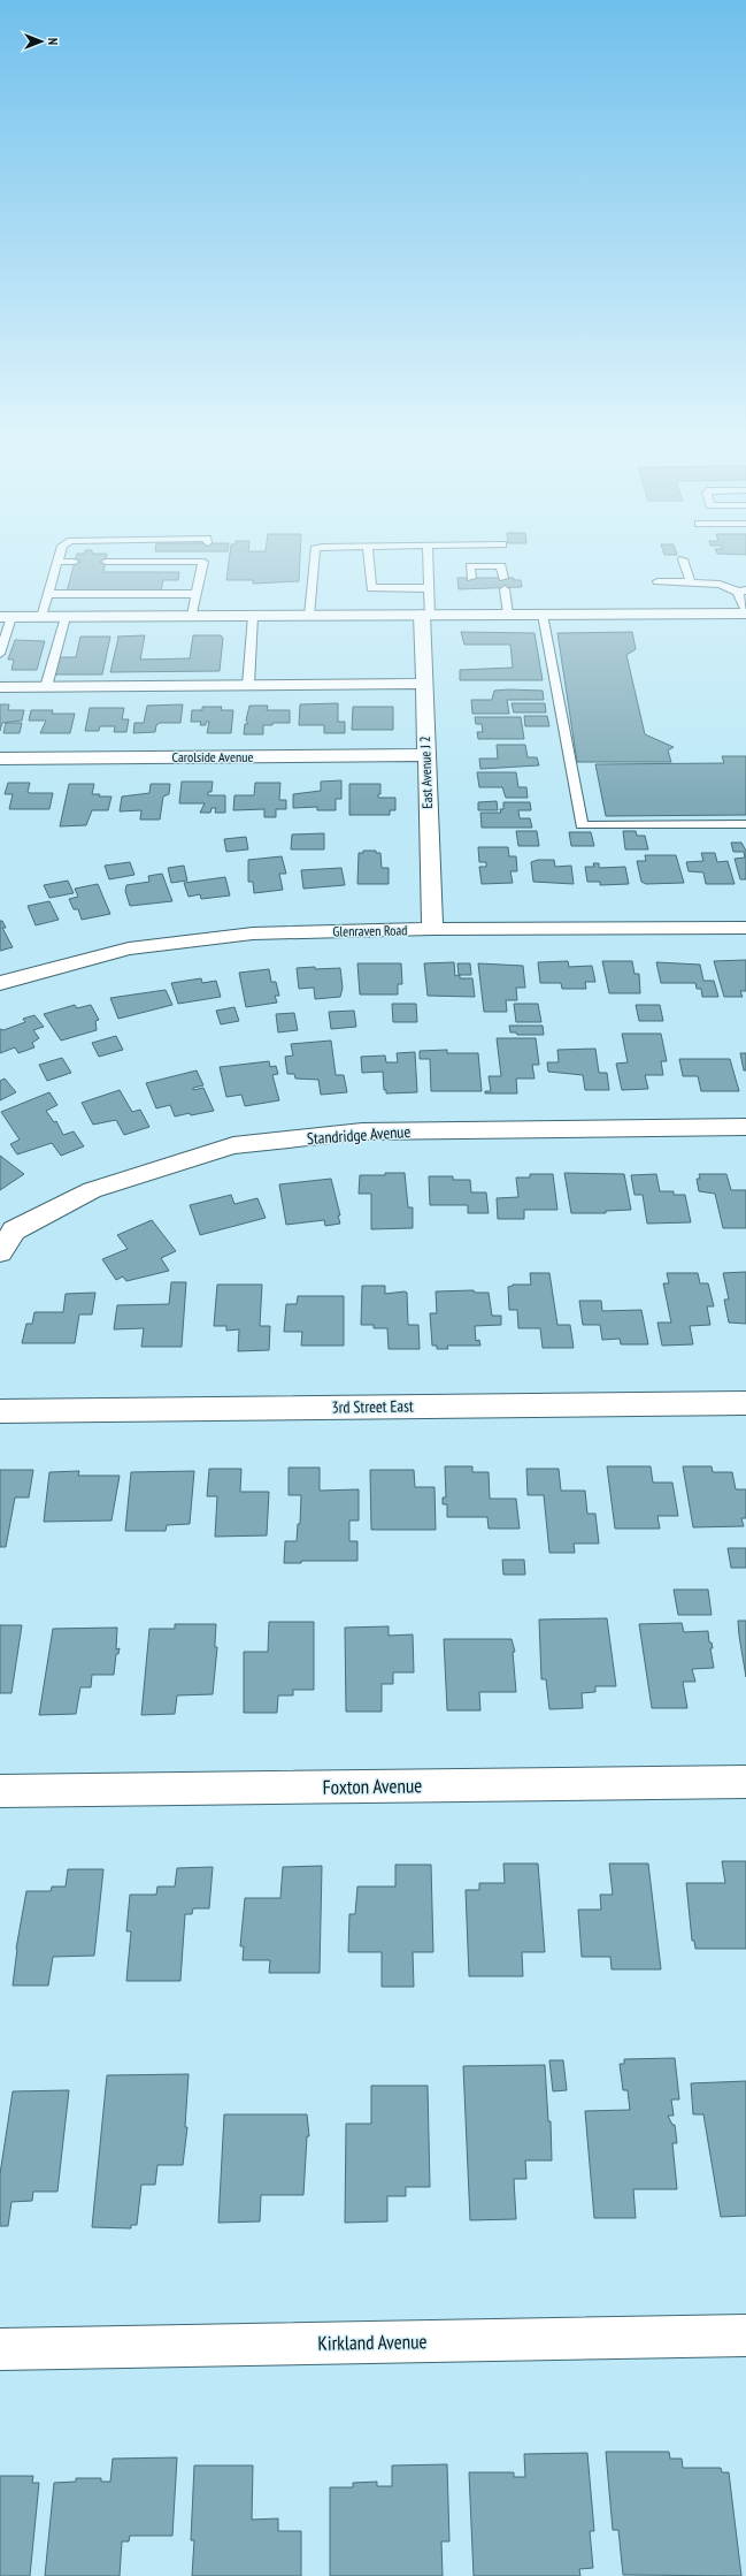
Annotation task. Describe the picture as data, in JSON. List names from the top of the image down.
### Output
{
  "streets": {
    "street": [
      "Carolside Avenue",
      "East Avenue J 2",
      "Glenraven Road",
      "Standridge Avenue",
      "3rd Street East",
      "Foxton Avenue",
      "Kirkland Avenue"
    ]
  },
  "crossings": [
    ["Carolside Avenue", "East Avenue J 2"],
    ["East Avenue J 2", "Glenraven Road"]
  ],
  "north": "right"
}
